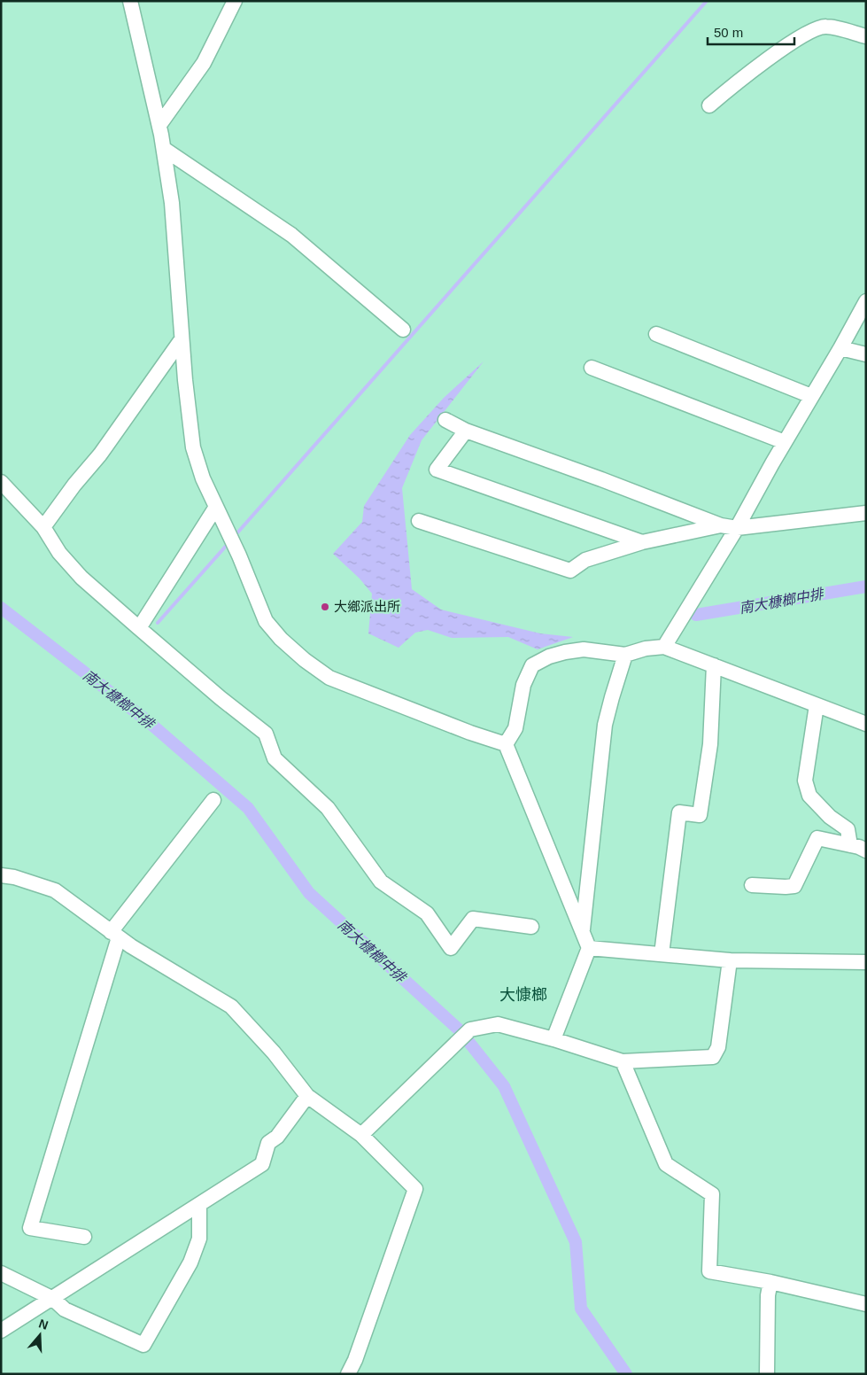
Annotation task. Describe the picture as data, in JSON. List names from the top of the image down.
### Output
{
  "districts": ["大慷榔"],
  "water": ["南大槺榔中排"],
  "places": ["大鄉派出所"],
  "scale_bar": "50 m",
  "north": "top"
}
